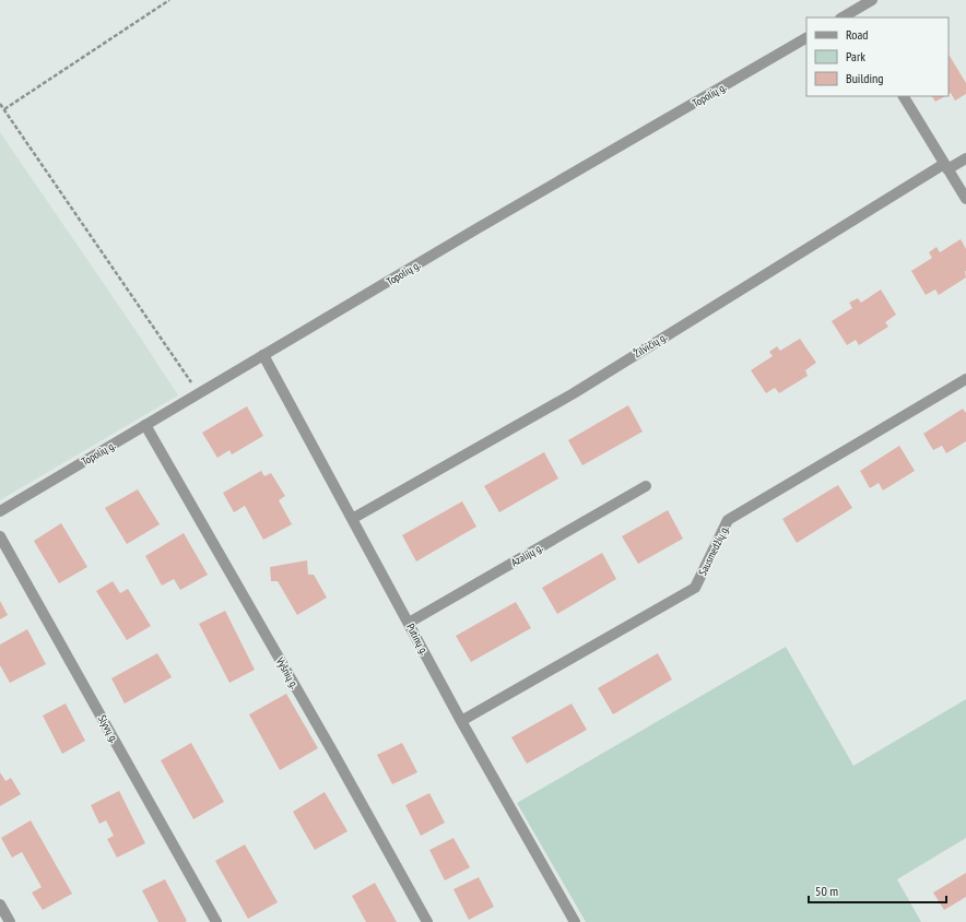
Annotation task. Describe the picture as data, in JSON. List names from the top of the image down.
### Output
{
  "streets": {
    "street": [
      "Topolių g.",
      "Žilvičių g.",
      "Sausmedžių g.",
      "Azalijų g.",
      "Putinų g.",
      "Vyšnių g.",
      "Slyvų g."
    ]
  },
  "crossings": [
    ["Topolių g.", "Putinų g."],
    ["Topolių g.", "Vyšnių g."],
    ["Žilvičių g.", "Putinų g."],
    ["Sausmedžių g.", "Putinų g."],
    ["Azalijų g.", "Putinų g."]
  ],
  "legend": ["Road", "Park", "Building"],
  "scale_bar": "50 m"
}
